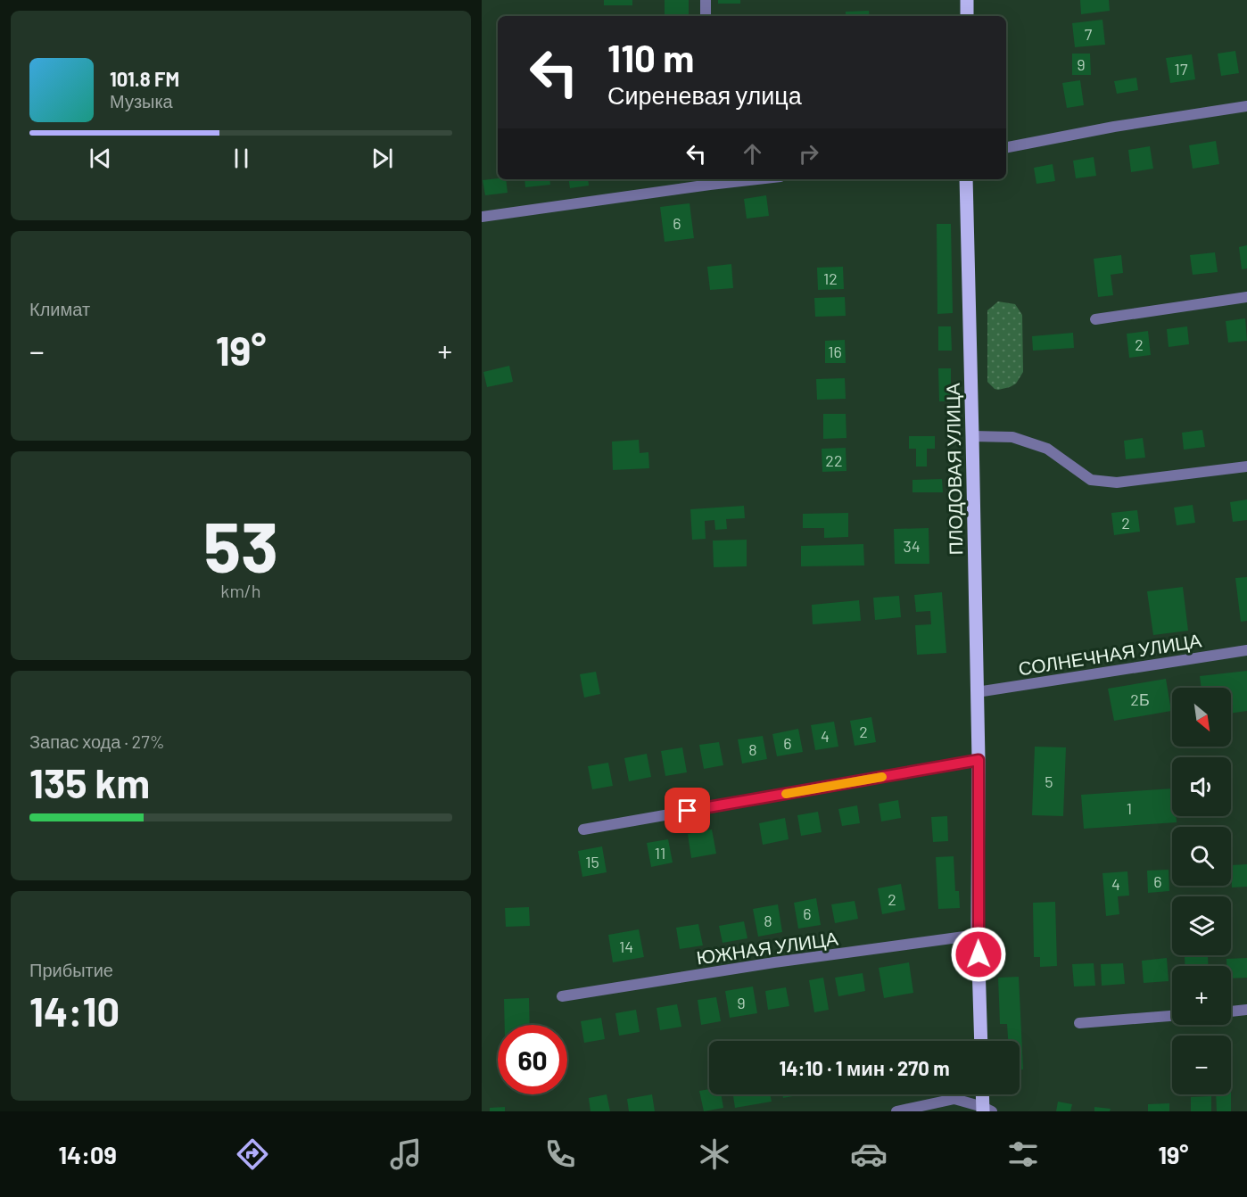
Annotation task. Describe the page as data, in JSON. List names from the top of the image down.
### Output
{
  "streets": {
    "main road": ["ПЛОДОВАЯ УЛИЦА"],
    "street": ["СОЛНЕЧНАЯ УЛИЦА", "ЮЖНАЯ УЛИЦА"]
  },
  "crossings": [
    ["ПЛОДОВАЯ УЛИЦА", "СОЛНЕЧНАЯ УЛИЦА"],
    ["ПЛОДОВАЯ УЛИЦА", "ЮЖНАЯ УЛИЦА"]
  ],
  "house_numbers": [
    "7",
    "9",
    "17",
    "6",
    "12",
    "2",
    "16",
    "22",
    "2",
    "34",
    "2Б",
    "2",
    "4",
    "6",
    "8",
    "5",
    "1",
    "11",
    "15",
    "6",
    "4",
    "2",
    "6",
    "8",
    "14",
    "9"
  ],
  "north": "bottom right",
  "page": {
    "turn": ["110 m", "Сиреневая улица"],
    "song": ["101.8 FM", "Музыка"],
    "tile": [
      "Климат",
      ["53", "km/h"],
      ["Запас хода · 27%", "135 km"],
      ["Прибытие", "14:10"]
    ],
    "heat": ["−", "19°", "+"],
    "map_buttons": ["+", "−"],
    "limit": "60",
    "trip": "14:10 · 1 мин · 270 m",
    "tabs": ["14:09", "19°"]
  }
}
